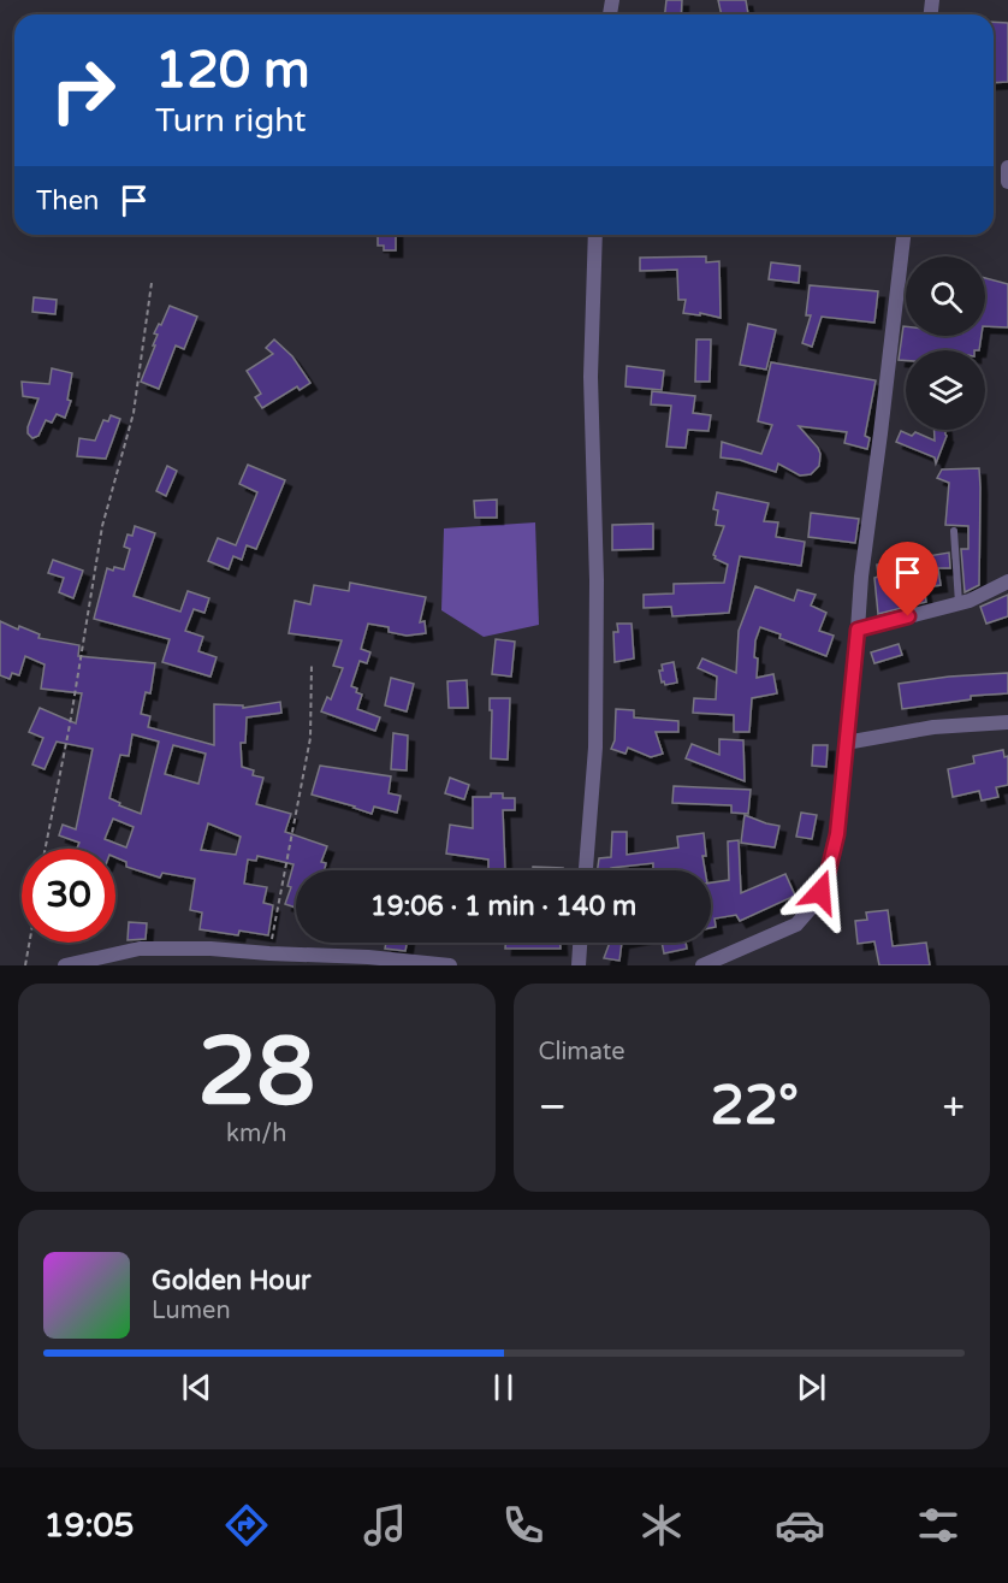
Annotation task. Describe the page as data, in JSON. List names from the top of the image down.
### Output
{
  "page": {
    "turn": ["120 m", "Turn right"],
    "then": "Then",
    "limit": "30",
    "trip": "19:06 · 1 min · 140 m",
    "tile": [
      ["28", "km/h"],
      "Climate"
    ],
    "heat": ["−", "22°", "+"],
    "song": ["Golden Hour", "Lumen"],
    "tabs": "19:05"
  }
}
